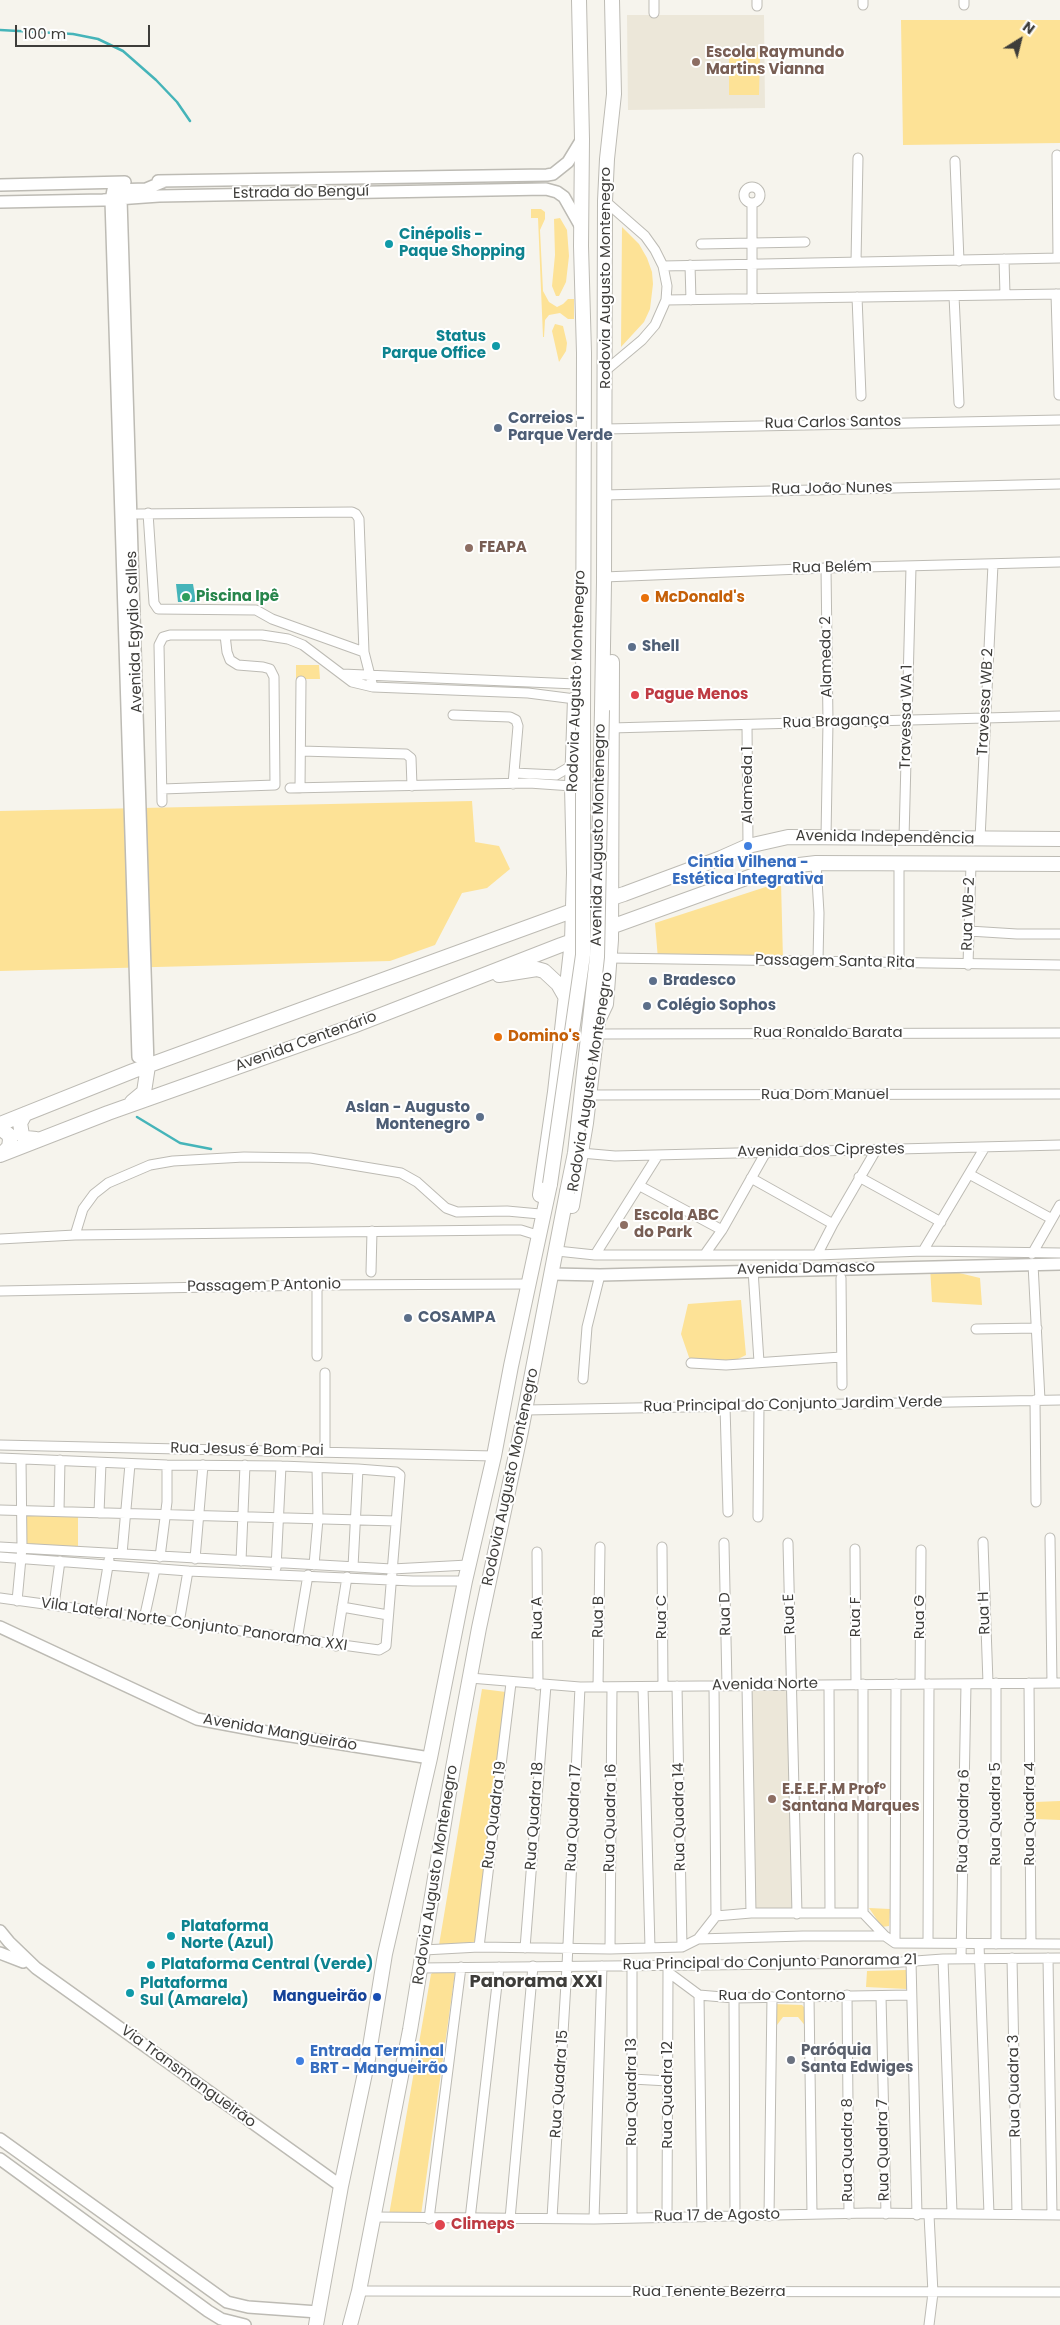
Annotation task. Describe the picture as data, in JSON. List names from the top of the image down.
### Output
{
  "streets": {
    "main road": [
      "Rodovia Augusto Montenegro",
      "Avenida Augusto Montenegro",
      "Avenida Independência",
      "Avenida Centenário"
    ],
    "street": [
      "Estrada do Benguí",
      "Rua Carlos Santos",
      "Rua João Nunes",
      "Rua Belém",
      "Avenida Egydio Salles",
      "Alameda 2",
      "Travessa WB 2",
      "Travessa WA 1",
      "Rua Bragança",
      "Alameda 1",
      "Rua WB-2",
      "Passagem Santa Rita",
      "Rua Ronaldo Barata",
      "Rua Dom Manuel",
      "Avenida dos Ciprestes",
      "Avenida Damasco",
      "Passagem P Antonio",
      "Rua Principal do Conjunto Jardim Verde",
      "Rua Jesus é Bom Pai",
      "Rua H",
      "Rua D",
      "Rua E",
      "Rua B",
      "Rua C",
      "Rua F",
      "Rua G",
      "Rua A",
      "Vila Lateral Norte Conjunto Panorama XXI",
      "Avenida Norte",
      "Avenida Mangueirão",
      "Rua Quadra 5",
      "Rua Quadra 4",
      "Rua Quadra 19",
      "Rua Quadra 18",
      "Rua Quadra 14",
      "Rua Quadra 17",
      "Rua Quadra 16",
      "Rua Quadra 6",
      "Rua Principal do Conjunto Panorama 21",
      "Rua do Contorno",
      "Via Transmangueirão",
      "Rua Quadra 15",
      "Rua Quadra 3",
      "Rua Quadra 13",
      "Rua Quadra 12",
      "Rua Quadra 8",
      "Rua Quadra 7",
      "Rua 17 de Agosto",
      "Rua Tenente Bezerra"
    ]
  },
  "crossings": [
    ["Estrada do Benguí", "Avenida Egydio Salles"],
    ["Rodovia Augusto Montenegro", "Rua Carlos Santos"],
    ["Rodovia Augusto Montenegro", "Rua João Nunes"],
    ["Rodovia Augusto Montenegro", "Rua Belém"],
    ["Rodovia Augusto Montenegro", "Rua Bragança"],
    ["Rodovia Augusto Montenegro", "Avenida Augusto Montenegro"],
    ["Rodovia Augusto Montenegro", "Avenida Independência"],
    ["Rodovia Augusto Montenegro", "Passagem Santa Rita"],
    ["Rodovia Augusto Montenegro", "Rua Ronaldo Barata"],
    ["Rodovia Augusto Montenegro", "Avenida Centenário"],
    ["Rodovia Augusto Montenegro", "Rua Dom Manuel"],
    ["Rodovia Augusto Montenegro", "Avenida dos Ciprestes"],
    ["Rodovia Augusto Montenegro", "Avenida Damasco"],
    ["Rodovia Augusto Montenegro", "Passagem P Antonio"],
    ["Rodovia Augusto Montenegro", "Rua Principal do Conjunto Jardim Verde"],
    ["Rodovia Augusto Montenegro", "Rua Jesus é Bom Pai"],
    ["Rodovia Augusto Montenegro", "Avenida Norte"],
    ["Rodovia Augusto Montenegro", "Avenida Mangueirão"],
    ["Rodovia Augusto Montenegro", "Rua Principal do Conjunto Panorama 21"],
    ["Rodovia Augusto Montenegro", "Via Transmangueirão"],
    ["Rodovia Augusto Montenegro", "Rua 17 de Agosto"],
    ["Rodovia Augusto Montenegro", "Rua Tenente Bezerra"],
    ["Rua Belém", "Alameda 2"],
    ["Rua Belém", "Travessa WB 2"],
    ["Rua Belém", "Travessa WA 1"],
    ["Rua Belém", "Avenida Augusto Montenegro"],
    ["Avenida Egydio Salles", "Avenida Centenário"],
    ["Alameda 2", "Rua Bragança"],
    ["Alameda 2", "Avenida Independência"],
    ["Travessa WB 2", "Rua Bragança"],
    ["Travessa WB 2", "Avenida Independência"],
    ["Travessa WA 1", "Rua Bragança"],
    ["Travessa WA 1", "Avenida Independência"],
    ["Rua Bragança", "Alameda 1"],
    ["Alameda 1", "Avenida Independência"],
    ["Avenida Independência", "Rua WB-2"],
    ["Avenida Independência", "Avenida Centenário"],
    ["Rua WB-2", "Passagem Santa Rita"],
    ["Rua H", "Avenida Norte"],
    ["Rua H", "Rua Quadra 5"],
    ["Rua D", "Avenida Norte"],
    ["Rua E", "Avenida Norte"],
    ["Rua B", "Avenida Norte"],
    ["Rua C", "Avenida Norte"],
    ["Rua F", "Avenida Norte"],
    ["Rua G", "Avenida Norte"],
    ["Rua A", "Avenida Norte"],
    ["Rua A", "Rua Quadra 18"],
    ["Avenida Norte", "Rua Quadra 5"],
    ["Avenida Norte", "Rua Quadra 4"],
    ["Avenida Norte", "Rua Quadra 19"],
    ["Avenida Norte", "Rua Quadra 18"],
    ["Avenida Norte", "Rua Quadra 14"],
    ["Avenida Norte", "Rua Quadra 17"],
    ["Avenida Norte", "Rua Quadra 16"],
    ["Avenida Norte", "Rua Quadra 6"],
    ["Rua Quadra 5", "Rua Principal do Conjunto Panorama 21"],
    ["Rua Quadra 4", "Rua Principal do Conjunto Panorama 21"],
    ["Rua Quadra 19", "Rua Principal do Conjunto Panorama 21"],
    ["Rua Quadra 18", "Rua Principal do Conjunto Panorama 21"],
    ["Rua Quadra 14", "Rua Principal do Conjunto Panorama 21"],
    ["Rua Quadra 17", "Rua Principal do Conjunto Panorama 21"],
    ["Rua Quadra 17", "Rua Quadra 15"],
    ["Rua Quadra 16", "Rua Principal do Conjunto Panorama 21"],
    ["Rua Quadra 6", "Rua Principal do Conjunto Panorama 21"],
    ["Rua Principal do Conjunto Panorama 21", "Rua do Contorno"],
    ["Rua Principal do Conjunto Panorama 21", "Rua Quadra 15"],
    ["Rua Principal do Conjunto Panorama 21", "Rua Quadra 3"],
    ["Rua Principal do Conjunto Panorama 21", "Rua Quadra 13"],
    ["Rua Principal do Conjunto Panorama 21", "Rua Quadra 12"],
    ["Rua do Contorno", "Rua Quadra 12"],
    ["Rua do Contorno", "Rua Quadra 8"],
    ["Rua do Contorno", "Rua Quadra 7"],
    ["Rua Quadra 15", "Rua 17 de Agosto"],
    ["Rua Quadra 3", "Rua 17 de Agosto"],
    ["Rua Quadra 13", "Rua 17 de Agosto"],
    ["Rua Quadra 12", "Rua 17 de Agosto"],
    ["Rua Quadra 8", "Rua 17 de Agosto"],
    ["Rua Quadra 7", "Rua 17 de Agosto"]
  ],
  "districts": ["Panorama XXI"],
  "places": [
    "Escola Raymundo Martins Vianna",
    "Cinépolis - Paque Shopping",
    "Status Parque Office",
    "Correios - Parque Verde",
    "FEAPA",
    "Piscina Ipê",
    "McDonald's",
    "Shell",
    "Pague Menos",
    "Cintia Vilhena - Estética Integrativa",
    "Bradesco",
    "Colégio Sophos",
    "Domino's",
    "Aslan - Augusto Montenegro",
    "Escola ABC do Park",
    "COSAMPA",
    "E.E.E.F.M Profº Santana Marques",
    "Plataforma Norte (Azul)",
    "Plataforma Central (Verde)",
    "Plataforma Sul (Amarela)",
    "Mangueirão",
    "Paróquia Santa Edwiges",
    "Entrada Terminal BRT - Mangueirão",
    "Climeps"
  ],
  "scale_bar": "100 m",
  "north": "top right"
}
